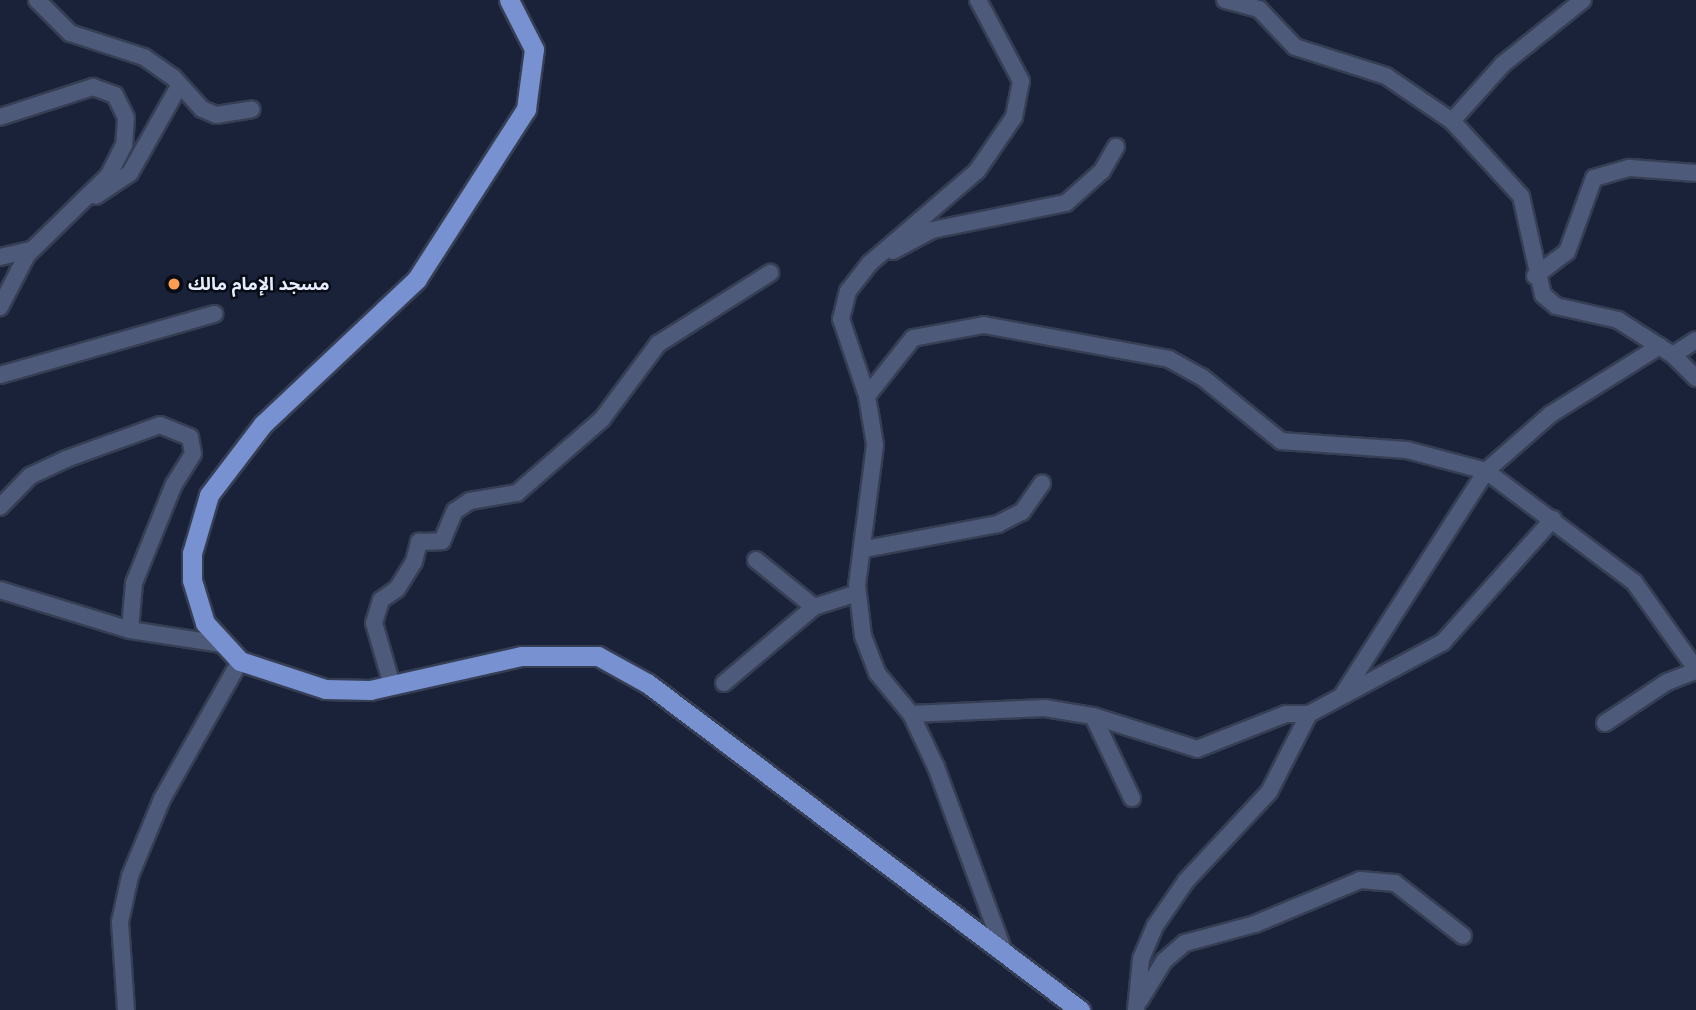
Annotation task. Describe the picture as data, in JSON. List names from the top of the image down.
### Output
{
  "places": ["مسجد الإمام مالك"]
}
